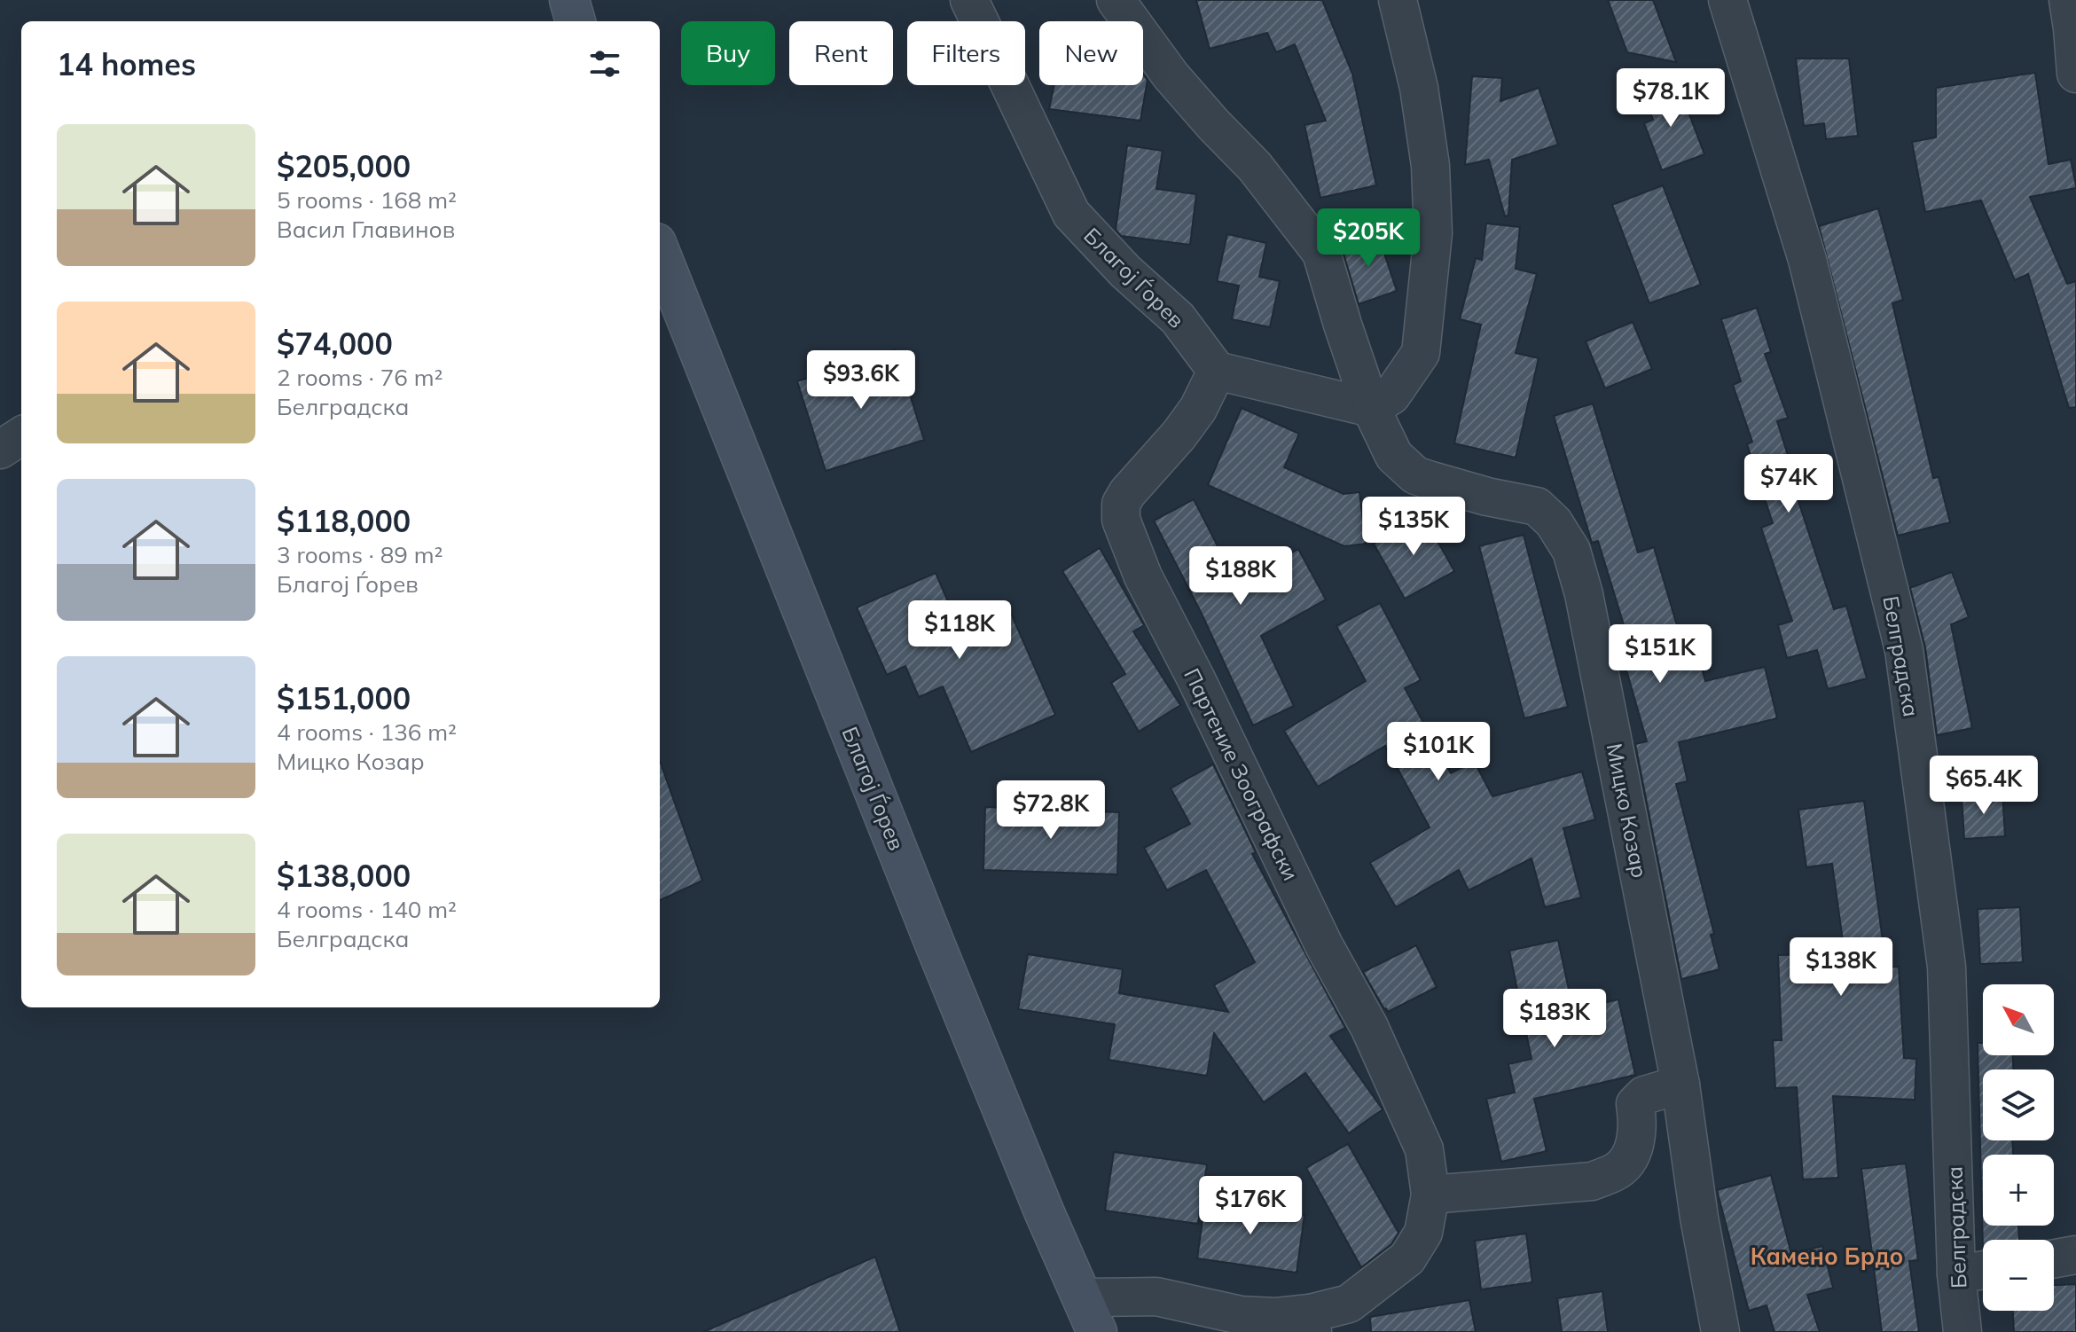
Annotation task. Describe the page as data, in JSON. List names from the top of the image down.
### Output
{
  "streets": {
    "main road": ["Благој Ѓорев"],
    "street": ["Белградска", "Партение Зоографски", "Мицко Козар"]
  },
  "crossings": [
    ["Благој Ѓорев", "Партение Зоографски"]
  ],
  "districts": ["Камено Брдо"],
  "north": "top left",
  "page": {
    "chip": [
      "Buy",
      "Rent",
      "Filters",
      "New"
    ],
    "heading": "14 homes",
    "price": [
      "$78.1K",
      "$205K",
      "$93.6K",
      "$74K",
      "$135K",
      "$188K",
      "$118K",
      "$151K",
      "$101K",
      "$65.4K",
      "$72.8K",
      "$138K",
      "$183K",
      "$176K"
    ],
    "list": [
      {
        "name": "$205,000",
        "note": "5 rooms · 168 m² · Васил Главинов"
      },
      {
        "name": "$74,000",
        "note": "2 rooms · 76 m² · Белградска"
      },
      {
        "name": "$118,000",
        "note": "3 rooms · 89 m² · Благој Ѓорев"
      },
      {
        "name": "$151,000",
        "note": "4 rooms · 136 m² · Мицко Козар"
      },
      {
        "name": "$138,000",
        "note": "4 rooms · 140 m² · Белградска"
      }
    ],
    "map_buttons": ["+", "−"]
  }
}
